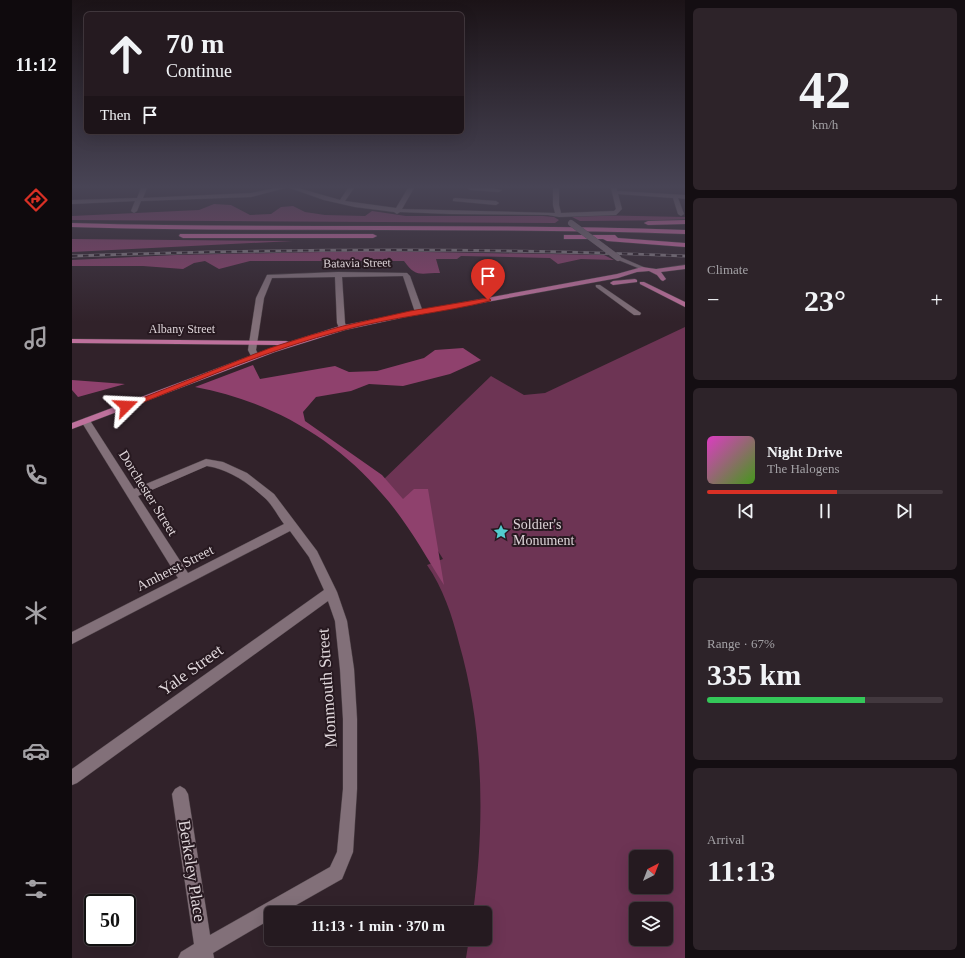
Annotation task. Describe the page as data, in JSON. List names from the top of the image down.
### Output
{
  "streets": {
    "main road": ["Albany Street"],
    "street": [
      "Batavia Street",
      "Dorchester Street",
      "Amherst Street",
      "Yale Street",
      "Monmouth Street",
      "Berkeley Place"
    ]
  },
  "crossings": [
    ["Batavia Street", "Albany Street"],
    ["Dorchester Street", "Amherst Street"],
    ["Dorchester Street", "Monmouth Street"],
    ["Amherst Street", "Monmouth Street"],
    ["Yale Street", "Monmouth Street"],
    ["Monmouth Street", "Berkeley Place"]
  ],
  "places": {
    "place": ["Soldier's Monument"]
  },
  "north": "top right",
  "page": {
    "tabs": "11:12",
    "tile": [
      ["42", "km/h"],
      "Climate",
      ["Range · 67%", "335 km"],
      ["Arrival", "11:13"]
    ],
    "turn": ["70 m", "Continue"],
    "then": "Then",
    "heat": ["−", "23°", "+"],
    "song": ["Night Drive", "The Halogens"],
    "limit": "50",
    "trip": "11:13 · 1 min · 370 m"
  }
}
